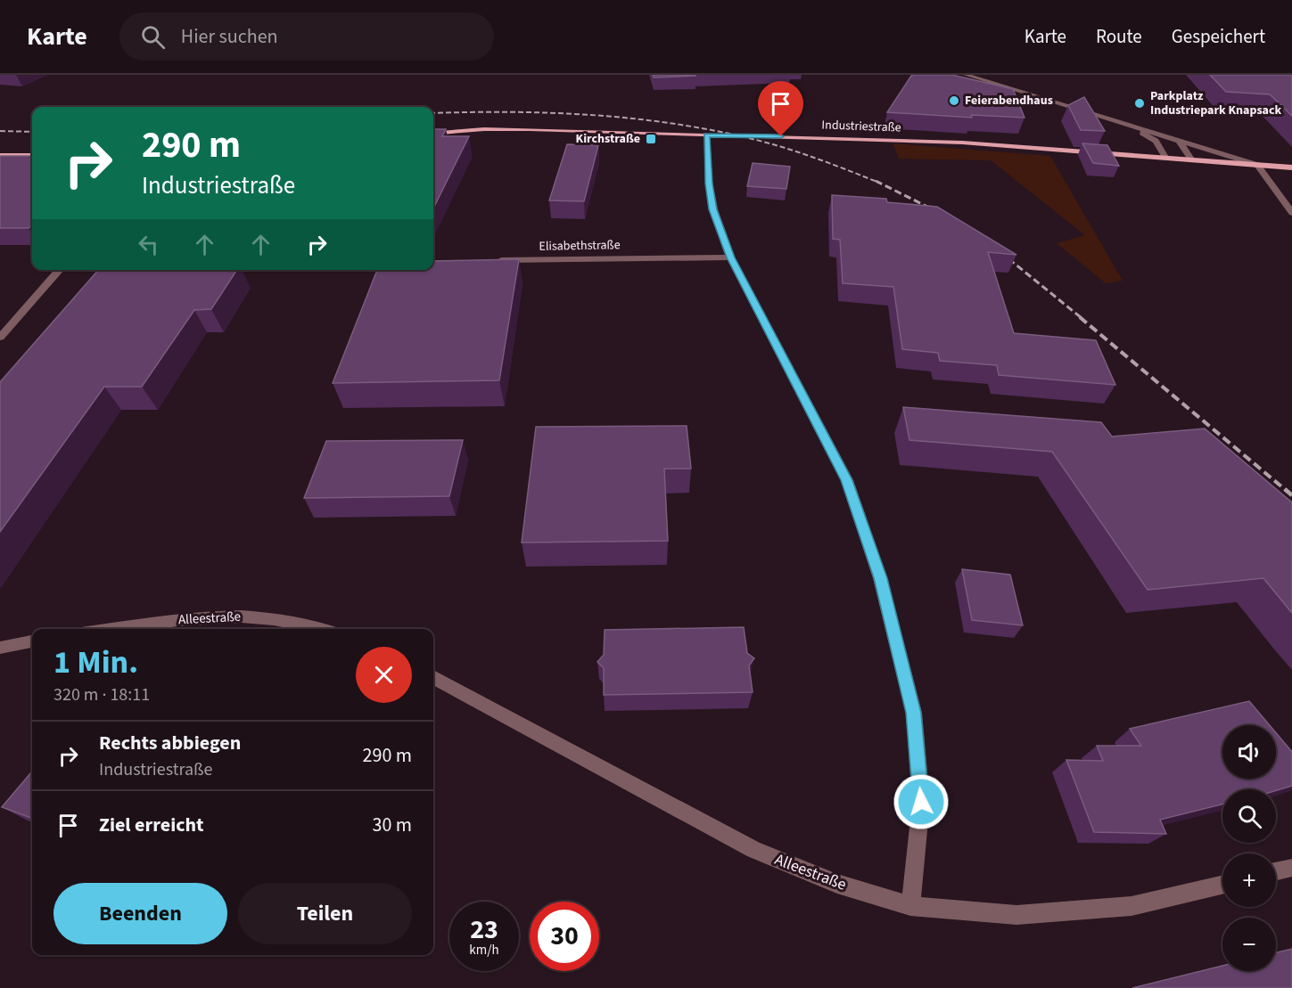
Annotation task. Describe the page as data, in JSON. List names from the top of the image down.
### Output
{
  "streets": {
    "main road": ["Industriestraße"],
    "street": ["Elisabethstraße", "Alleestraße"]
  },
  "places": {
    "other": ["Feierabendhaus", "Parkplatz Industriepark Knapsack"],
    "transit": ["Kirchstraße"]
  },
  "page": {
    "header": "Karte",
    "search": "Hier suchen",
    "nav": ["Karte", "Route", "Gespeichert"],
    "turn": ["290 m", "Industriestraße"],
    "heading": ["1 Min.", "320 m · 18:11"],
    "list": [
      {
        "name": "Rechts abbiegen",
        "note": "Industriestraße",
        "value": "290 m"
      },
      {
        "name": "Ziel erreicht",
        "value": "30 m"
      }
    ],
    "map_buttons": ["+", "−"],
    "buttons": ["Beenden", "Teilen"],
    "speed": "23 km/h",
    "limit": "30"
  }
}
